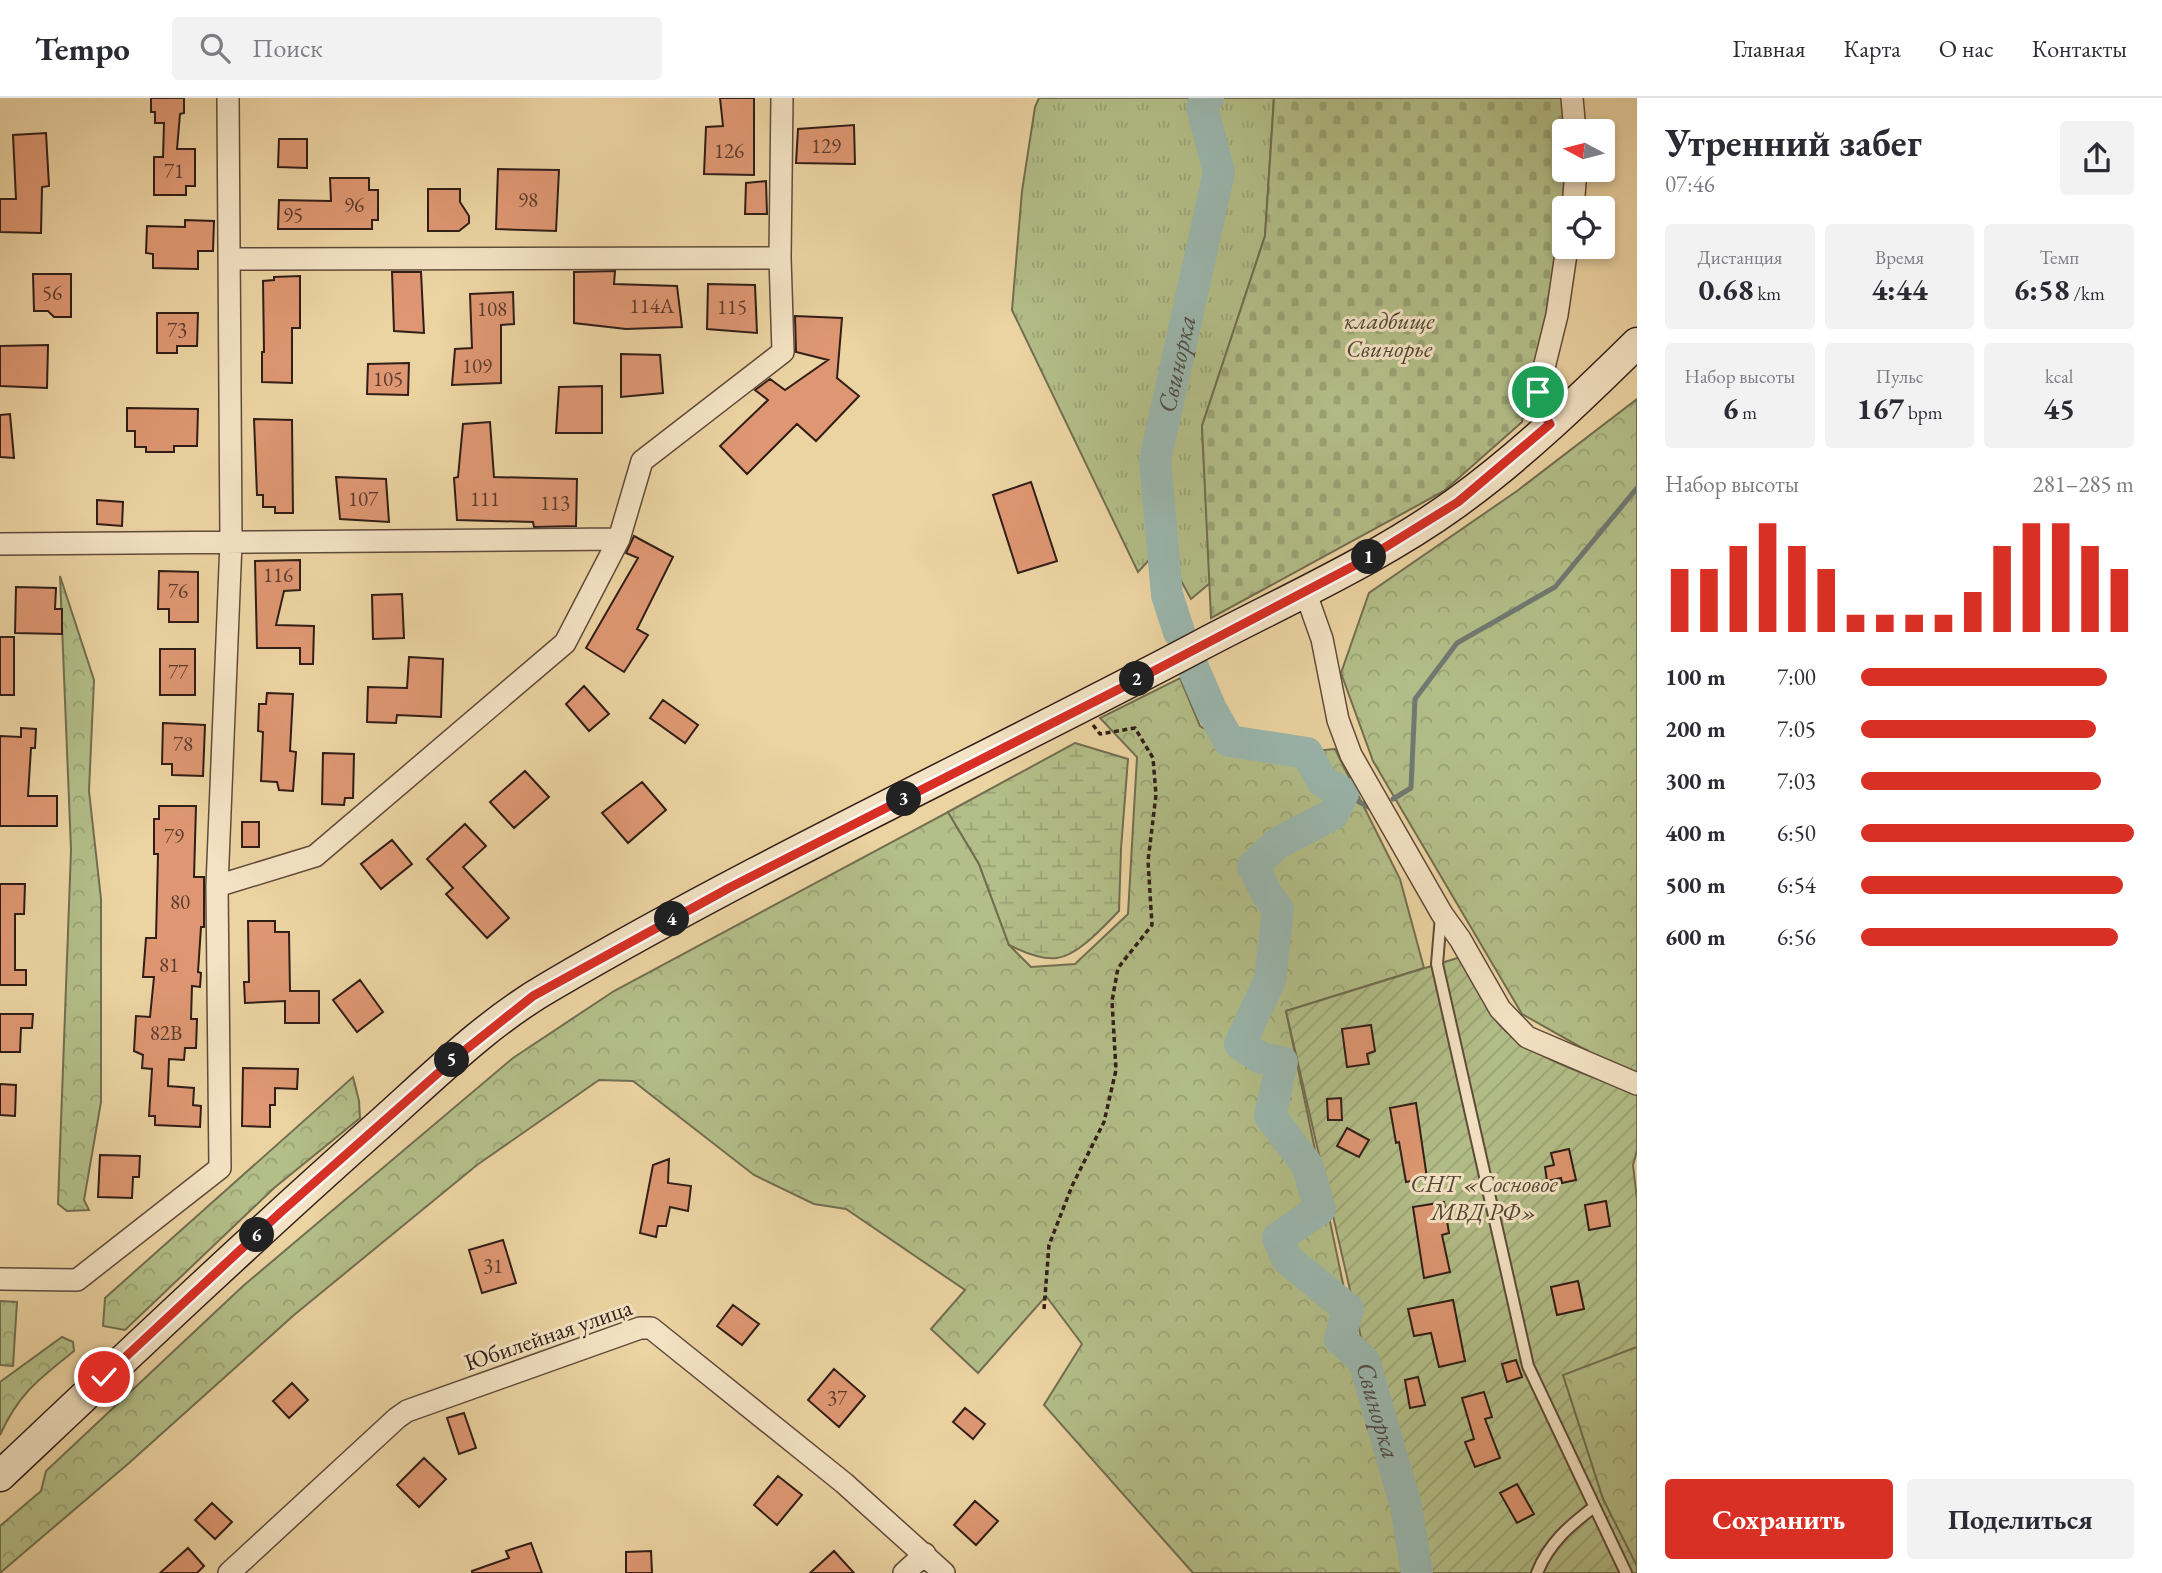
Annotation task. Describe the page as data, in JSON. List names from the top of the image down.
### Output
{
  "streets": {
    "street": ["Юбилейная улица"]
  },
  "water": ["Свинорка"],
  "parks": ["кладбище Свинорье", "СНТ «Сосновое МВД РФ»"],
  "house_numbers": [
    "129",
    "126",
    "71",
    "98",
    "96",
    "95",
    "56",
    "114А",
    "115",
    "108",
    "73",
    "109",
    "105",
    "107",
    "111",
    "113",
    "116",
    "76",
    "77",
    "78",
    "79",
    "80",
    "81",
    "82В",
    "31",
    "37"
  ],
  "north": "left",
  "page": {
    "header": "Tempo",
    "search": "Поиск",
    "nav": [
      "Главная",
      "Карта",
      "О нас",
      "Контакты"
    ],
    "heading": ["Утренний забег", "07:46"],
    "stats": [
      ["Дистанция", "0.68 km"],
      ["Время", "4:44"],
      ["Темп", "6:58 /km"],
      ["Набор высоты", "6 m"],
      ["Пульс", "167 bpm"],
      ["kcal", "45"]
    ],
    "chart": ["Набор высоты", "281–285 m"],
    "pins": [
      "1",
      "2",
      "3",
      "4",
      "5",
      "6"
    ],
    "list": [
      {
        "name": "100 m",
        "note": "7:00"
      },
      {
        "name": "200 m",
        "note": "7:05"
      },
      {
        "name": "300 m",
        "note": "7:03"
      },
      {
        "name": "400 m",
        "note": "6:50"
      },
      {
        "name": "500 m",
        "note": "6:54"
      },
      {
        "name": "600 m",
        "note": "6:56"
      }
    ],
    "buttons": ["Сохранить", "Поделиться"]
  }
}
